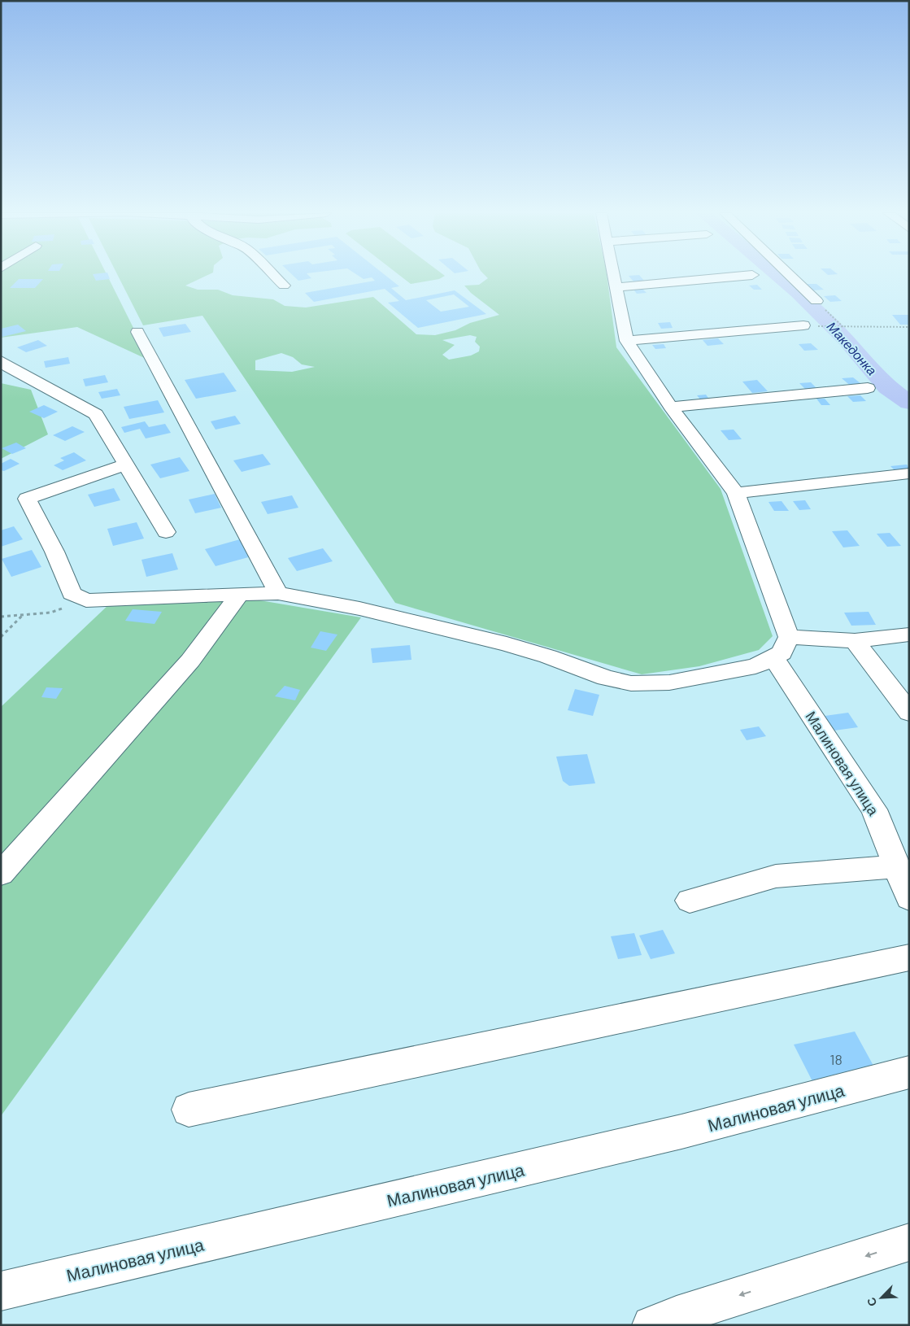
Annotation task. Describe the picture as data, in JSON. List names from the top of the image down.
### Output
{
  "streets": {
    "street": ["Малиновая улица"]
  },
  "water": ["Македонка"],
  "house_numbers": ["18"],
  "north": "bottom left"
}
